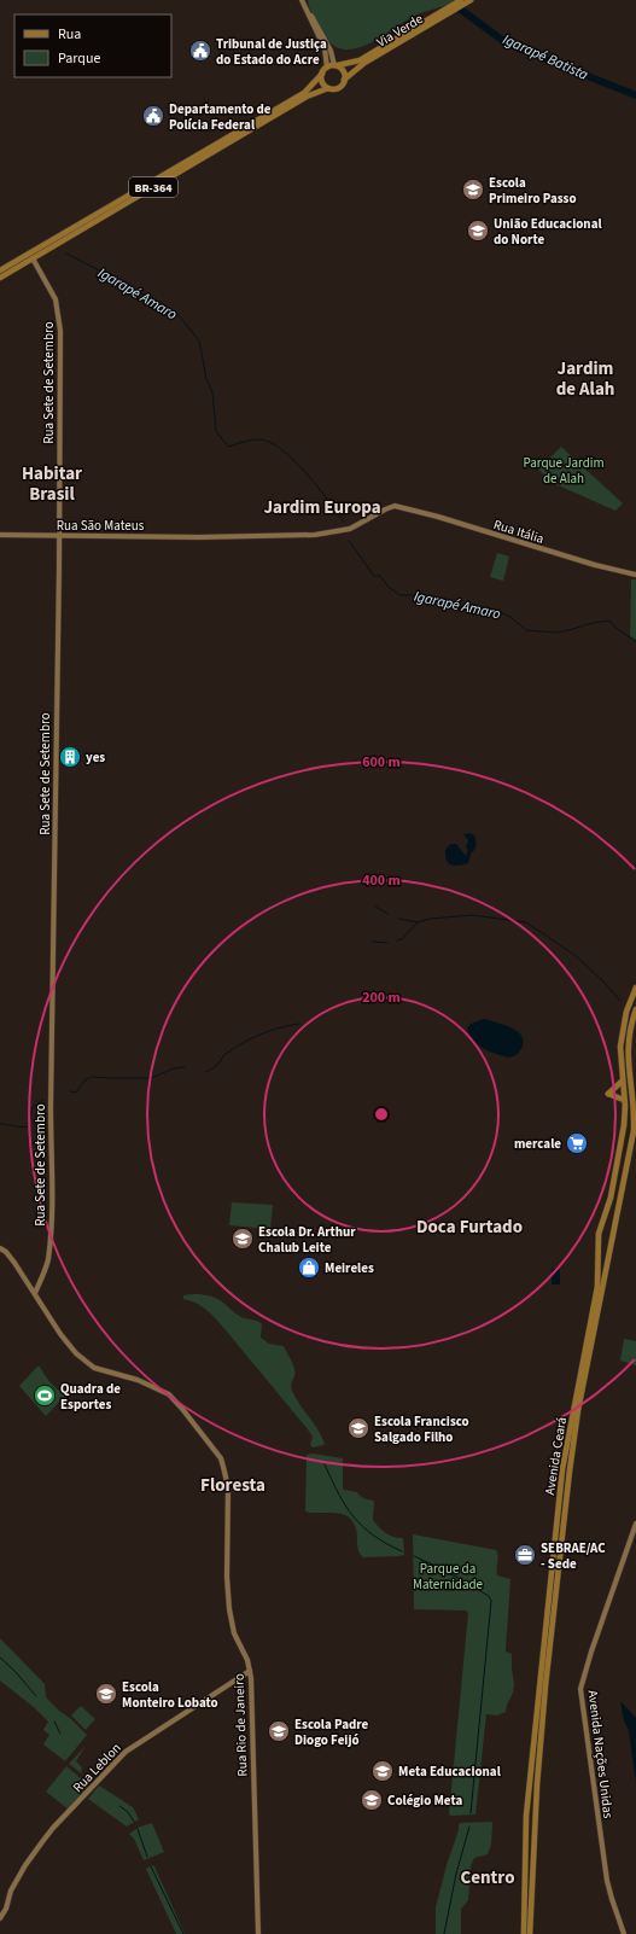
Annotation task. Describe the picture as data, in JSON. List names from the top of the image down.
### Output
{
  "streets": {
    "main road": ["Via Verde", "BR-364", "Avenida Ceará"],
    "street": [
      "Rua Sete de Setembro",
      "Rua São Mateus",
      "Rua Itália",
      "Rua Rio de Janeiro",
      "Avenida Nações Unidas",
      "Rua Leblon"
    ]
  },
  "crossings": [
    ["Via Verde", "BR-364"],
    ["BR-364", "Rua Sete de Setembro"],
    ["Rua Sete de Setembro", "Rua São Mateus"],
    ["Rua Sete de Setembro", "Rua Rio de Janeiro"],
    ["Rua São Mateus", "Rua Itália"],
    ["Rua Rio de Janeiro", "Rua Leblon"]
  ],
  "districts": [
    "Jardim de Alah",
    "Habitar Brasil",
    "Jardim Europa",
    "Doca Furtado",
    "Floresta",
    "Centro"
  ],
  "water": ["Igarapé Batista", "Igarapé Amaro"],
  "parks": ["Parque Jardim de Alah", "Parque da Maternidade"],
  "places": {
    "public building": ["Tribunal de Justiça do Estado do Acre", "Departamento de Polícia Federal"],
    "school or university": [
      "Escola Primeiro Passo",
      "União Educacional do Norte",
      "Escola Dr. Arthur Chalub Leite",
      "Escola Francisco Salgado Filho",
      "Escola Monteiro Lobato",
      "Escola Padre Diogo Feijó",
      "Meta Educacional",
      "Colégio Meta"
    ],
    "building": ["yes"],
    "supermarket": ["mercale"],
    "shop": ["Meireles"],
    "sports": ["Quadra de Esportes"],
    "office": ["SEBRAE/AC - Sede"]
  },
  "legend": ["Rua", "Parque"],
  "rings": ["600 m", "400 m", "200 m"]
}
